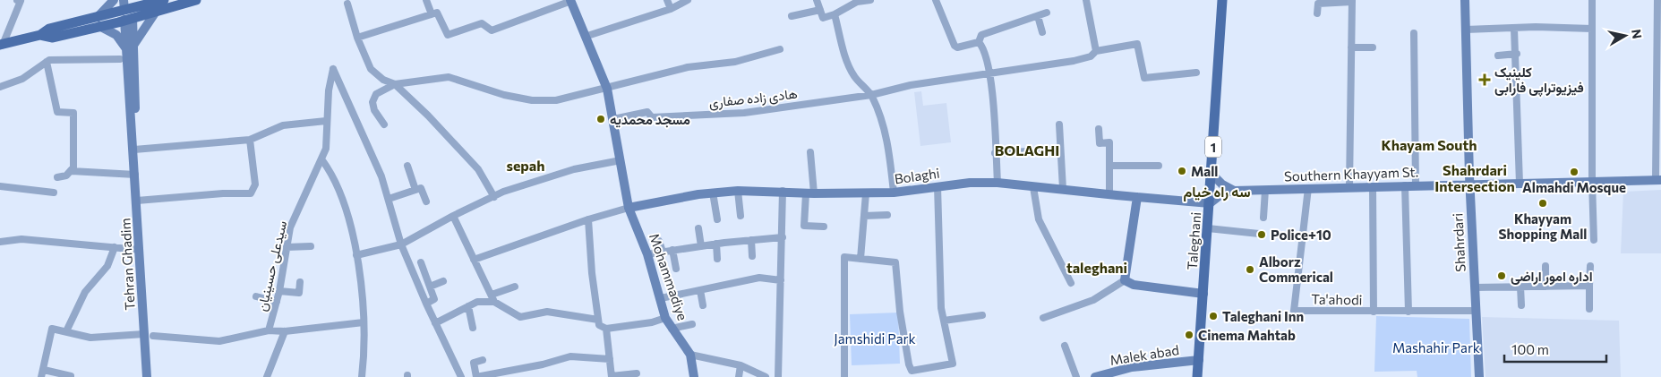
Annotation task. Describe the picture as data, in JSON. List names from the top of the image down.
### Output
{
  "streets": {
    "main road": [
      "1",
      "Southern Khayyam St.",
      "Bolaghi",
      "Taleghani",
      "Shahrdari",
      "Tehran Ghadim",
      "Mohammadiye",
      "Malek abad"
    ],
    "street": ["هادی زاده صفاری", "سیدعلی حسینیان", "Ta'ahodi"]
  },
  "crossings": [
    ["هادی زاده صفاری", "Mohammadiye"],
    ["Southern Khayyam St.", "Bolaghi"],
    ["Southern Khayyam St.", "Taleghani"],
    ["Southern Khayyam St.", "Shahrdari"],
    ["Southern Khayyam St.", "Ta'ahodi"],
    ["Bolaghi", "Taleghani"],
    ["Bolaghi", "Mohammadiye"],
    ["Taleghani", "Malek abad"],
    ["Shahrdari", "Ta'ahodi"],
    ["Tehran Ghadim", "سیدعلی حسینیان"]
  ],
  "districts": [
    "Khayam South",
    "BOLAGHI",
    "sepah",
    "Shahrdari Intersection",
    "سه راه خیام",
    "taleghani"
  ],
  "parks": ["Jamshidi Park", "Mashahir Park"],
  "places": {
    "health": ["کلینیک فیزیوتراپی فارابی"],
    "other": [
      "مسجد محمدیه",
      "Mall",
      "Almahdi Mosque",
      "Khayyam Shopping Mall",
      "Police+10",
      "Alborz Commerical",
      "اداره امور اراضی",
      "Taleghani Inn",
      "Cinema Mahtab"
    ]
  },
  "scale_bar": "100 m",
  "north": "right"
}
